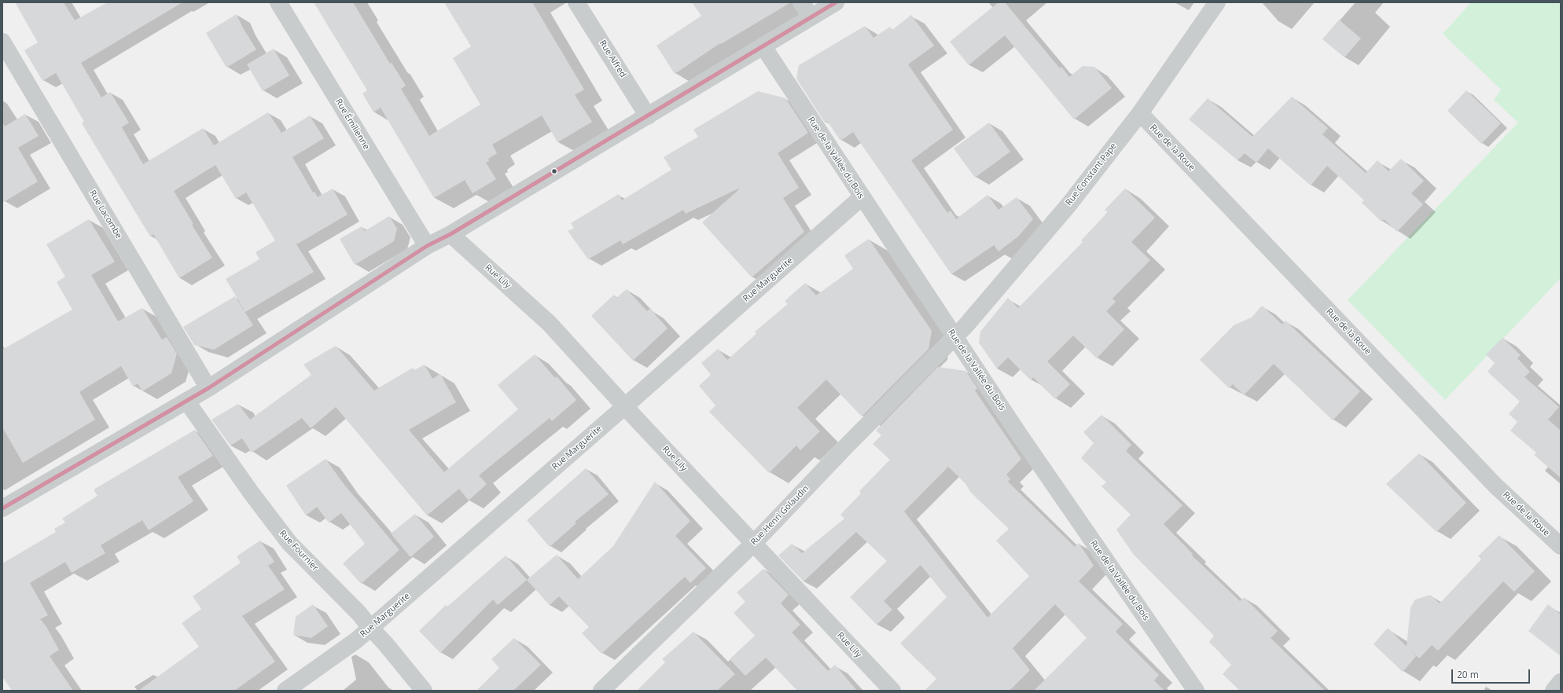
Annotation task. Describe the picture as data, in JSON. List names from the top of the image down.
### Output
{
  "streets": {
    "street": [
      "Rue Alfred",
      "Rue Émilienne",
      "Rue de la Roue",
      "Rue de la Vallée du Bois",
      "Rue Constant Pape",
      "Rue Lacombe",
      "Rue Lily",
      "Rue Marguerite",
      "Rue Henri Golaudin",
      "Rue Fournier"
    ]
  },
  "crossings": [
    ["Rue de la Roue", "Rue Constant Pape"],
    ["Rue de la Vallée du Bois", "Rue Constant Pape"],
    ["Rue de la Vallée du Bois", "Rue Marguerite"],
    ["Rue de la Vallée du Bois", "Rue Henri Golaudin"],
    ["Rue Constant Pape", "Rue Henri Golaudin"],
    ["Rue Lily", "Rue Marguerite"],
    ["Rue Lily", "Rue Henri Golaudin"],
    ["Rue Marguerite", "Rue Fournier"]
  ],
  "scale_bar": "20 m"
}
